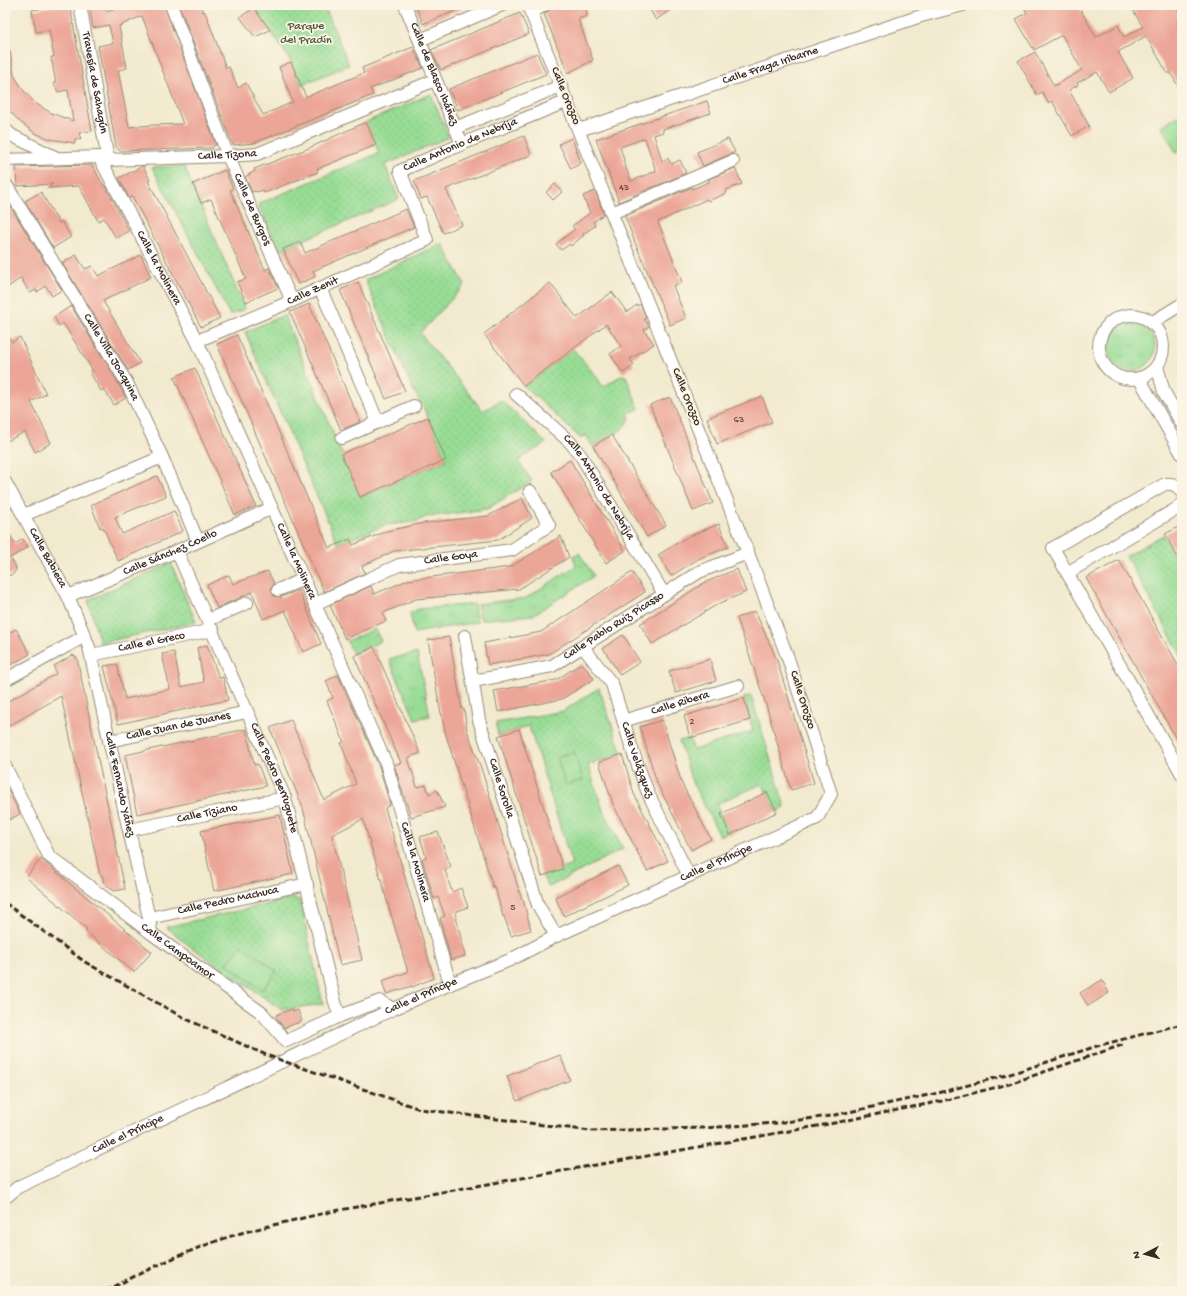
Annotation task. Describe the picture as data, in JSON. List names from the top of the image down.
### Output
{
  "streets": {
    "street": [
      "Calle Fraga Iribarne",
      "Calle de Blasco Ibáñez",
      "Travesía de Sahagún",
      "Calle Orozco",
      "Calle Antonio de Nebrija",
      "Calle Tizona",
      "Calle de Burgos",
      "Calle la Molinera",
      "Calle Zenit",
      "Calle Villa Joaquina",
      "Calle Sánchez Coello",
      "Calle Babieca",
      "Calle Goya",
      "Calle Pablo Ruiz Picasso",
      "Calle el Greco",
      "Calle Ribera",
      "Calle Juan de Juanes",
      "Calle Velázquez",
      "Calle Pedro Berruguete",
      "Calle Fernando Yáñez",
      "Calle Sorolla",
      "Calle Tiziano",
      "Calle el Príncipe",
      "Calle Pedro Machuca",
      "Calle Campoamor"
    ]
  },
  "crossings": [
    ["Calle Fraga Iribarne", "Calle Orozco"],
    ["Calle de Blasco Ibáñez", "Calle Antonio de Nebrija"],
    ["Calle de Blasco Ibáñez", "Calle Tizona"],
    ["Travesía de Sahagún", "Calle Tizona"],
    ["Travesía de Sahagún", "Calle la Molinera"],
    ["Calle Orozco", "Calle Antonio de Nebrija"],
    ["Calle Orozco", "Calle Pablo Ruiz Picasso"],
    ["Calle Orozco", "Calle el Príncipe"],
    ["Calle Antonio de Nebrija", "Calle Zenit"],
    ["Calle Antonio de Nebrija", "Calle Pablo Ruiz Picasso"],
    ["Calle Tizona", "Calle de Burgos"],
    ["Calle Tizona", "Calle la Molinera"],
    ["Calle de Burgos", "Calle Zenit"],
    ["Calle la Molinera", "Calle Zenit"],
    ["Calle la Molinera", "Calle Sánchez Coello"],
    ["Calle la Molinera", "Calle Goya"],
    ["Calle la Molinera", "Calle el Príncipe"],
    ["Calle Villa Joaquina", "Calle Sánchez Coello"],
    ["Calle Sánchez Coello", "Calle Babieca"],
    ["Calle Sánchez Coello", "Calle Pedro Berruguete"],
    ["Calle Babieca", "Calle Fernando Yáñez"],
    ["Calle Pablo Ruiz Picasso", "Calle Velázquez"],
    ["Calle Pablo Ruiz Picasso", "Calle Sorolla"],
    ["Calle el Greco", "Calle Pedro Berruguete"],
    ["Calle el Greco", "Calle Fernando Yáñez"],
    ["Calle Ribera", "Calle Velázquez"],
    ["Calle Juan de Juanes", "Calle Pedro Berruguete"],
    ["Calle Juan de Juanes", "Calle Fernando Yáñez"],
    ["Calle Velázquez", "Calle el Príncipe"],
    ["Calle Pedro Berruguete", "Calle Tiziano"],
    ["Calle Pedro Berruguete", "Calle Pedro Machuca"],
    ["Calle Pedro Berruguete", "Calle Campoamor"],
    ["Calle Fernando Yáñez", "Calle Tiziano"],
    ["Calle Fernando Yáñez", "Calle Pedro Machuca"],
    ["Calle Fernando Yáñez", "Calle Campoamor"],
    ["Calle Sorolla", "Calle el Príncipe"],
    ["Calle el Príncipe", "Calle Campoamor"]
  ],
  "parks": ["Parque del Pradín"],
  "house_numbers": [
    "43",
    "63",
    "2",
    "5"
  ],
  "north": "left"
}
